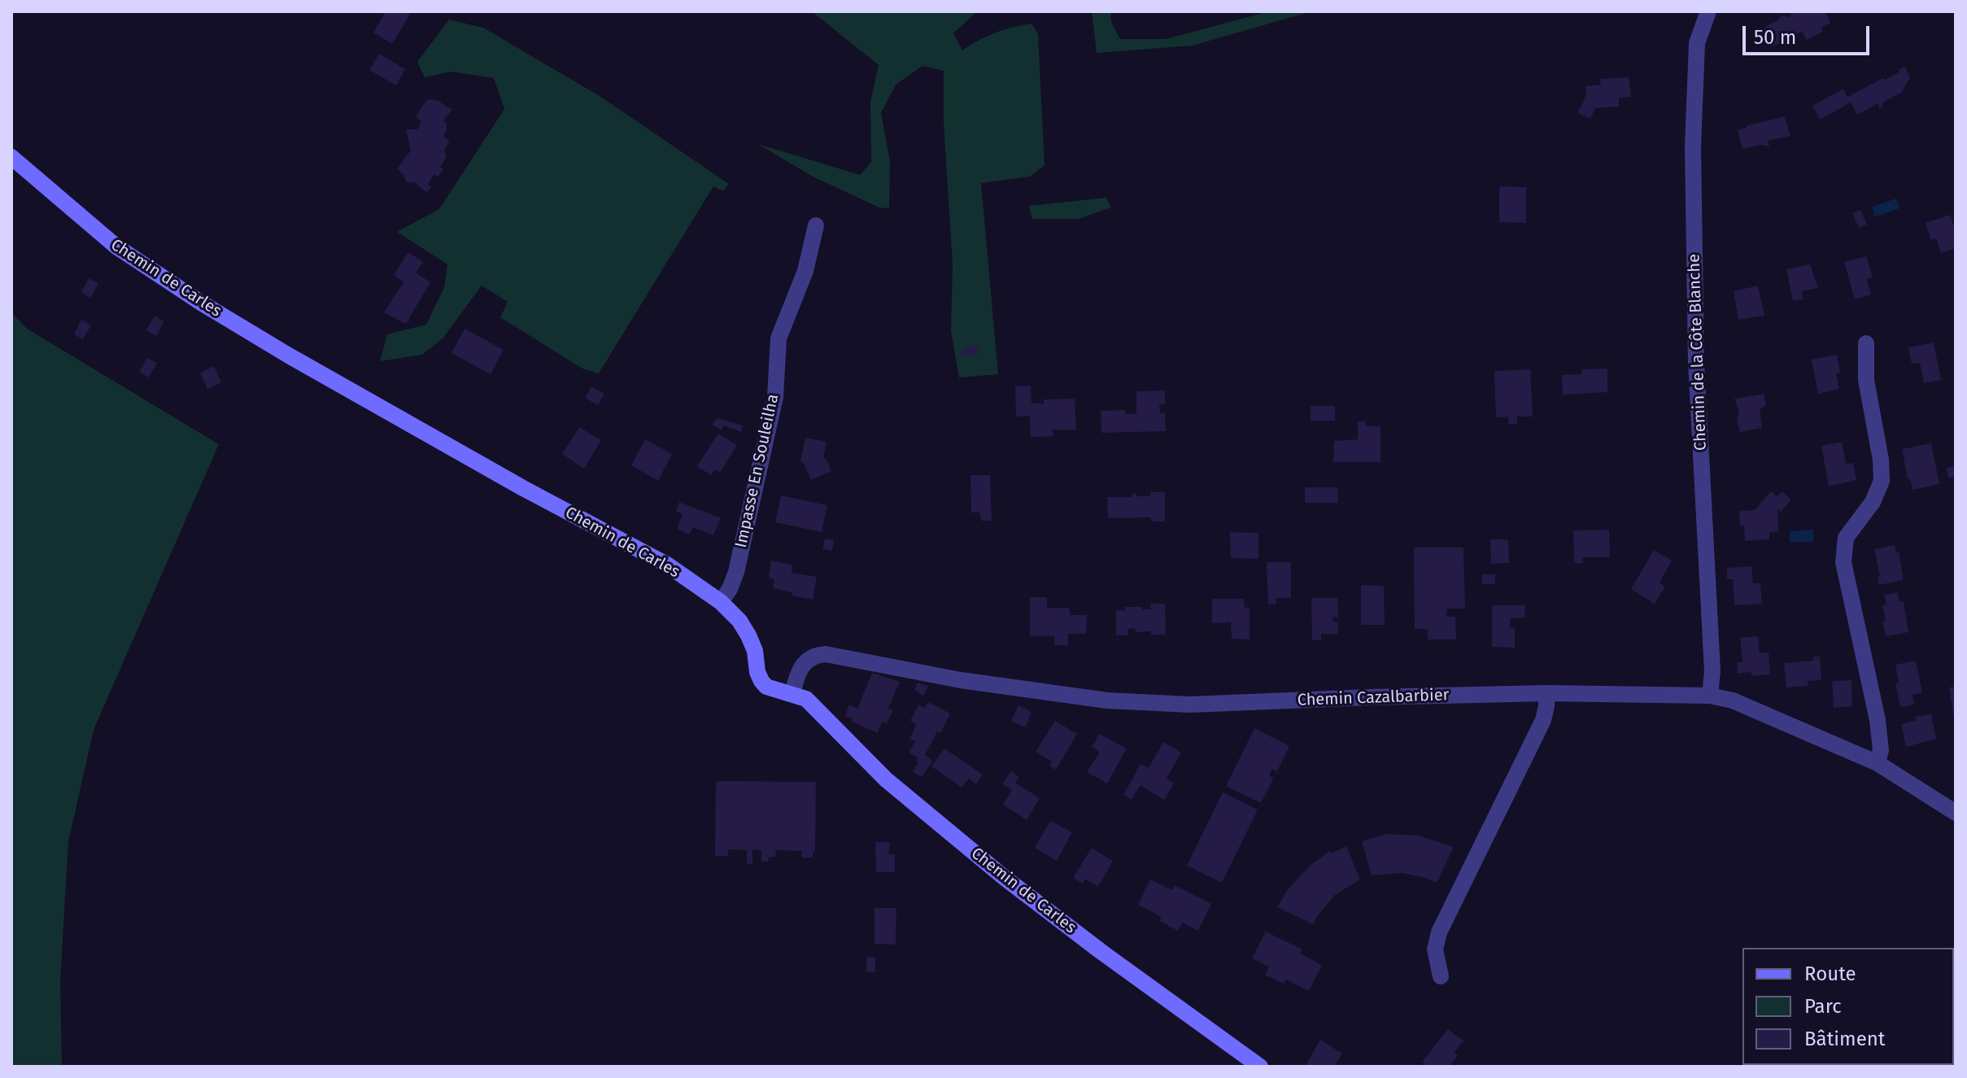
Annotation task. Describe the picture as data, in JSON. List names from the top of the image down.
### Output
{
  "streets": {
    "street": [
      "Chemin de Carles",
      "Chemin de la Côte Blanche",
      "Impasse En Souleilha",
      "Chemin Cazalbarbier"
    ]
  },
  "crossings": [
    ["Chemin de Carles", "Impasse En Souleilha"],
    ["Chemin de Carles", "Chemin Cazalbarbier"],
    ["Chemin de la Côte Blanche", "Chemin Cazalbarbier"]
  ],
  "legend": ["Route", "Parc", "Bâtiment"],
  "scale_bar": "50 m"
}
